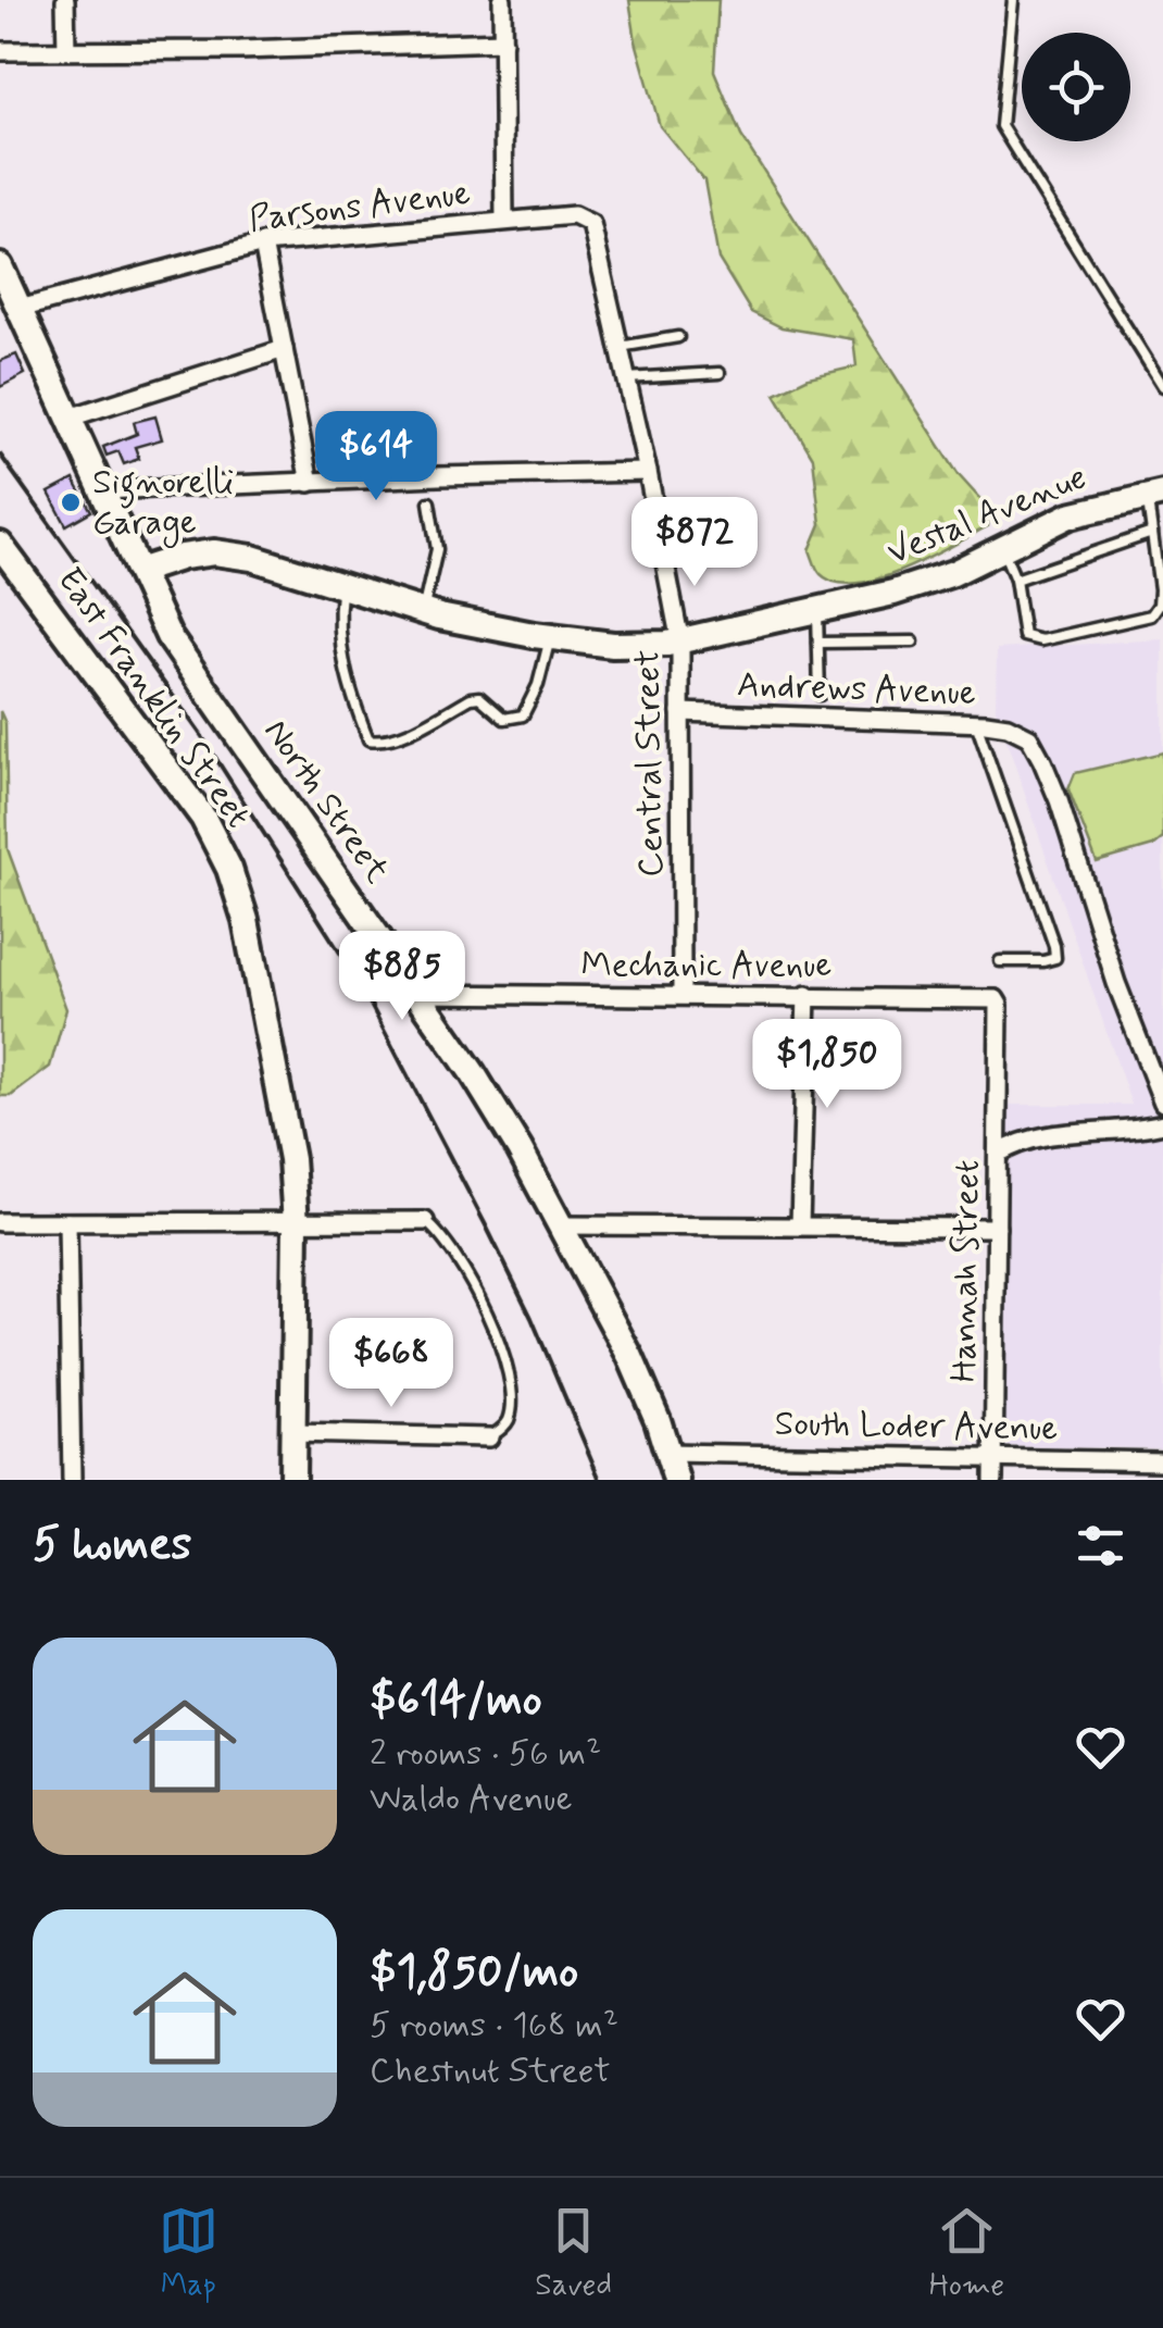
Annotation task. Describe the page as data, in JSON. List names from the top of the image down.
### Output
{
  "streets": {
    "street": [
      "Parsons Avenue",
      "Vestal Avenue",
      "Andrews Avenue",
      "East Franklin Street",
      "Central Street",
      "North Street",
      "Mechanic Avenue",
      "Hannah Street",
      "South Loder Avenue"
    ]
  },
  "crossings": [
    ["Parsons Avenue", "Central Street"],
    ["Parsons Avenue", "North Street"],
    ["Vestal Avenue", "Central Street"],
    ["Vestal Avenue", "North Street"],
    ["Andrews Avenue", "Central Street"],
    ["Central Street", "Mechanic Avenue"],
    ["North Street", "Mechanic Avenue"],
    ["North Street", "South Loder Avenue"],
    ["Mechanic Avenue", "Hannah Street"],
    ["Hannah Street", "South Loder Avenue"]
  ],
  "places": ["Signorelli Garage"],
  "page": {
    "price": [
      "$614",
      "$872",
      "$885",
      "$1,850",
      "$668"
    ],
    "heading": "5 homes",
    "list": [
      {
        "name": "$614/mo",
        "note": "2 rooms · 56 m² · Waldo Avenue"
      },
      {
        "name": "$1,850/mo",
        "note": "5 rooms · 168 m² · Chestnut Street"
      }
    ],
    "tabs": ["Map", "Saved", "Home"]
  }
}
